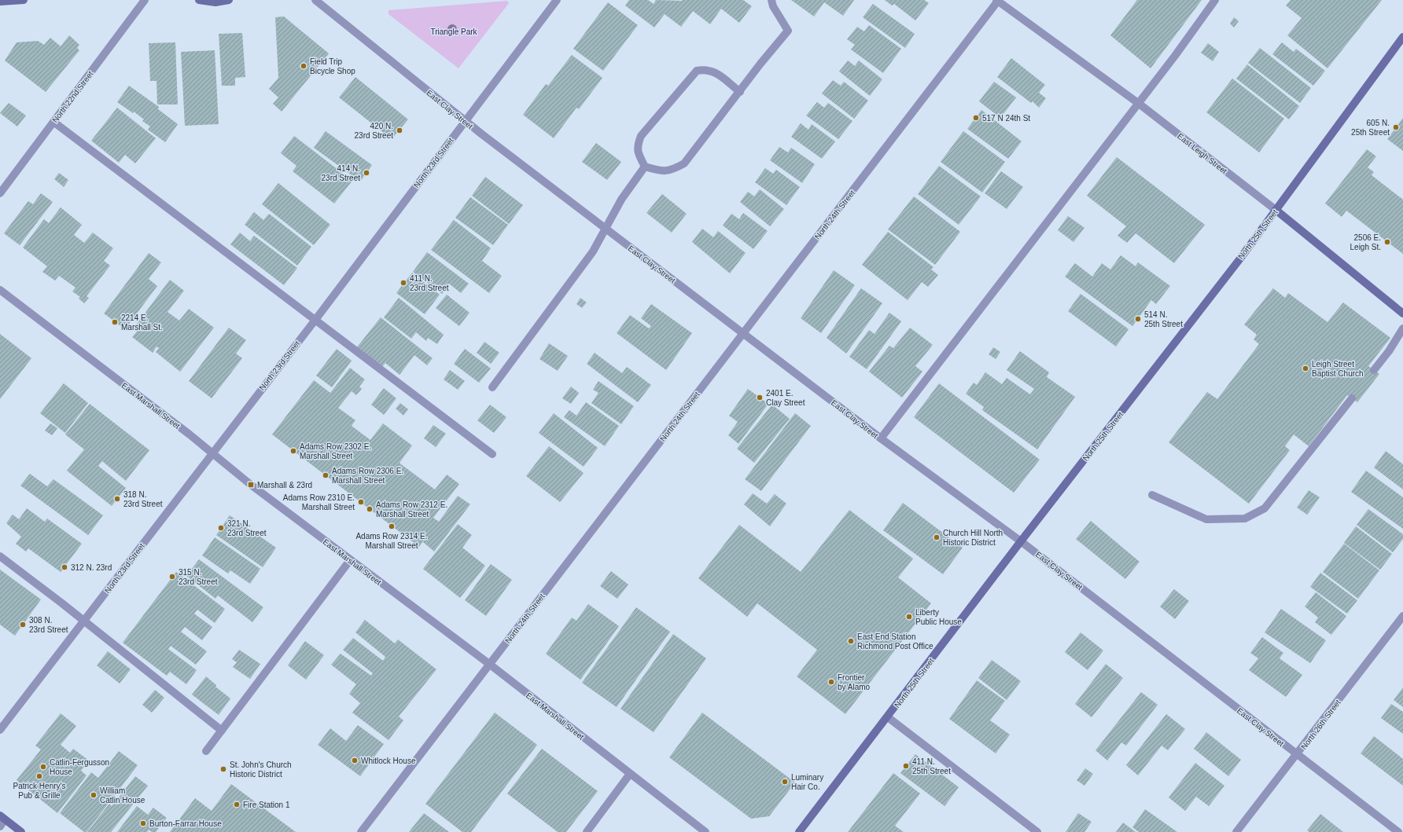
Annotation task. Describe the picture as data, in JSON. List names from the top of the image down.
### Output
{
  "streets": {
    "main road": ["East Leigh Street", "North 25th Street"],
    "street": [
      "North 22nd Street",
      "East Clay Street",
      "North 23rd Street",
      "North 24th Street",
      "East Marshall Street",
      "North 26th Street"
    ]
  },
  "crossings": [
    ["East Clay Street", "North 23rd Street"],
    ["East Clay Street", "North 24th Street"],
    ["East Clay Street", "North 25th Street"],
    ["East Clay Street", "North 26th Street"],
    ["East Leigh Street", "North 24th Street"],
    ["East Leigh Street", "North 25th Street"],
    ["North 23rd Street", "East Marshall Street"],
    ["North 24th Street", "East Marshall Street"]
  ],
  "parks": ["Triangle Park"],
  "places": {
    "other": [
      "Field Trip Bicycle Shop",
      "517 N 24th St",
      "605 N. 25th Street",
      "420 N. 23rd Street",
      "414 N. 23rd Street",
      "2506 E. Leigh St.",
      "411 N. 23rd Street",
      "514 N. 25th Street",
      "2214 E. Marshall St.",
      "Leigh Street Baptist Church",
      "2401 E. Clay Street",
      "Adams Row 2302 E. Marshall Street",
      "Adams Row 2306 E. Marshall Street",
      "318 N. 23rd Street",
      "Adams Row 2310 E. Marshall Street",
      "Adams Row 2312 E. Marshall Street",
      "Adams Row 2314 E. Marshall Street",
      "321 N. 23rd Street",
      "Church Hill North Historic District",
      "312 N. 23rd",
      "315 N. 23rd Street",
      "Liberty Public House",
      "308 N. 23rd Street",
      "East End Station Richmond Post Office",
      "Frontier by Alamo",
      "Whitlock House",
      "411 N. 25th Street",
      "Catlin-Fergusson House",
      "St. John's Church Historic District",
      "Patrick Henry's Pub & Grille",
      "Luminary Hair Co.",
      "William Catlin House",
      "Fire Station 1",
      "Burton-Farrar House"
    ],
    "transit": ["Marshall & 23rd"]
  }
}
